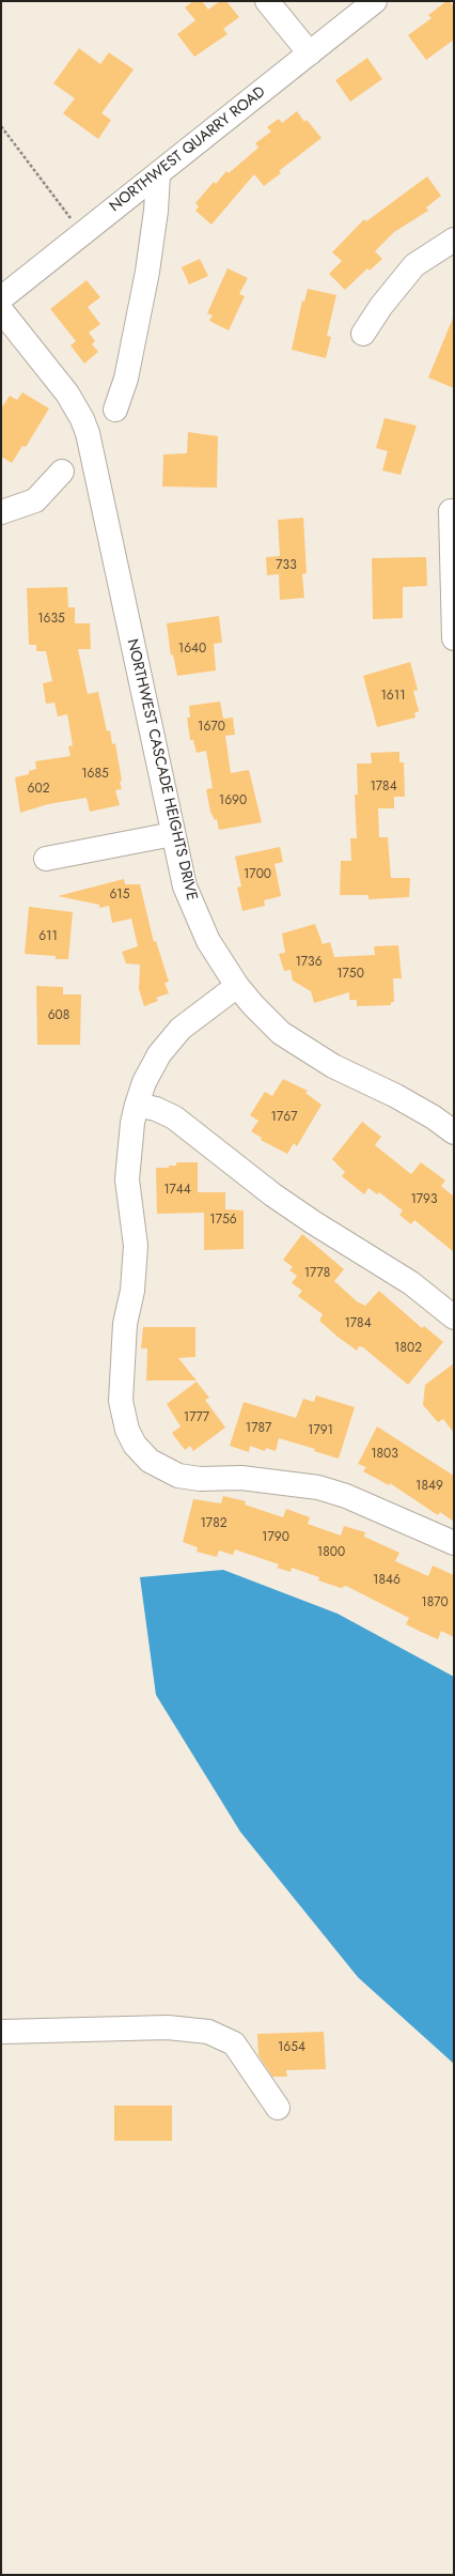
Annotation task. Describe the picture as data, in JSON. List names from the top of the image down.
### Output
{
  "streets": {
    "street": ["NORTHWEST QUARRY ROAD", "NORTHWEST CASCADE HEIGHTS DRIVE"]
  },
  "house_numbers": [
    "733",
    "1635",
    "1640",
    "1611",
    "1670",
    "1685",
    "1784",
    "602",
    "1690",
    "1700",
    "615",
    "611",
    "1736",
    "1750",
    "608",
    "1767",
    "1744",
    "1793",
    "1756",
    "1778",
    "1784",
    "1802",
    "1777",
    "1787",
    "1791",
    "1803",
    "1849",
    "1782",
    "1790",
    "1800",
    "1846",
    "1870",
    "1654"
  ]
}
